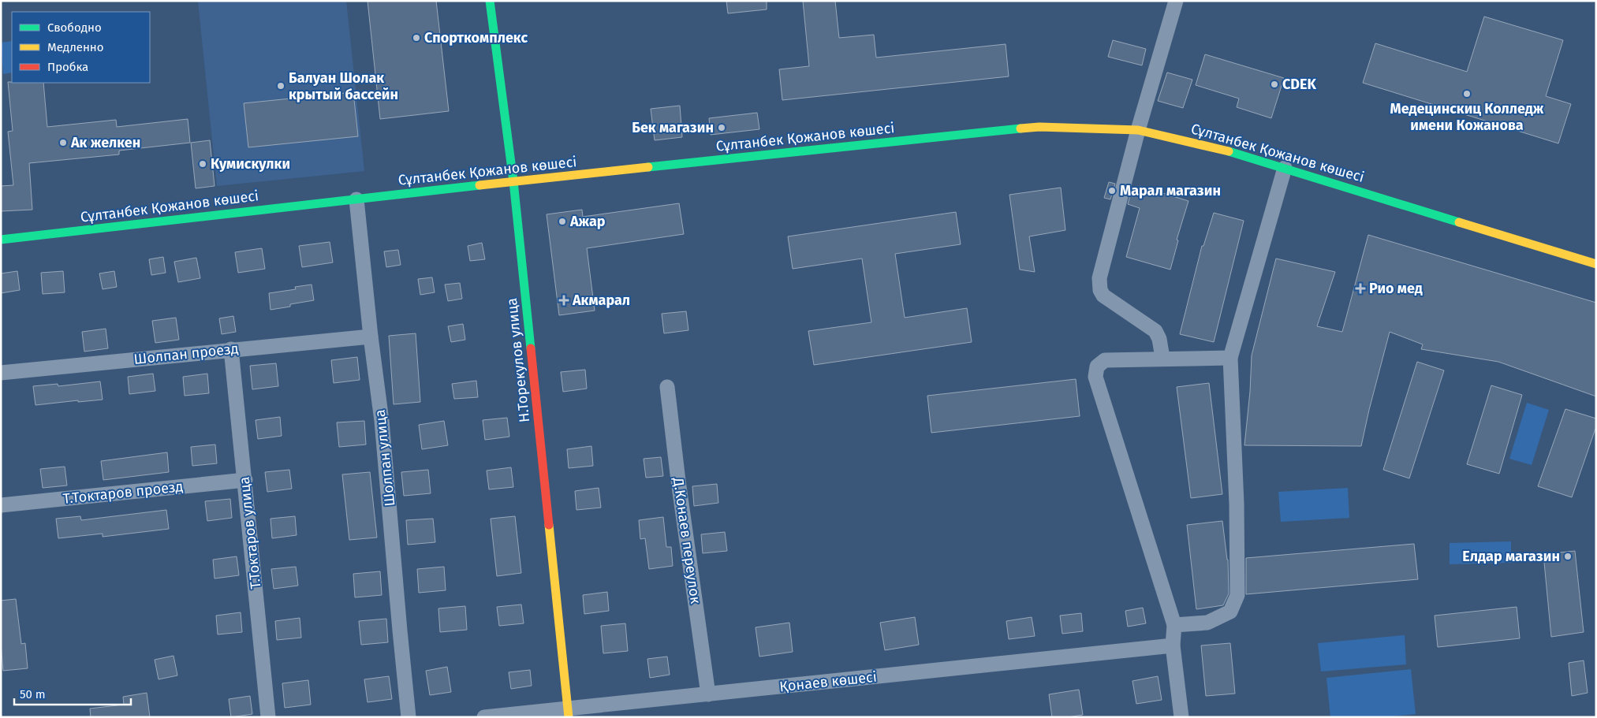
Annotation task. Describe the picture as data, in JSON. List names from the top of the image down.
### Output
{
  "streets": {
    "main road": ["Сұлтанбек Қожанов көшесі", "Н.Торекулов улица"],
    "street": [
      "Шолпан проезд",
      "Шолпан улица",
      "Т.Токтаров проезд",
      "Т.Токтаров улица",
      "Д.Конаев переулок",
      "Қонаев көшесі"
    ]
  },
  "crossings": [
    ["Сұлтанбек Қожанов көшесі", "Н.Торекулов улица"],
    ["Сұлтанбек Қожанов көшесі", "Шолпан улица"],
    ["Шолпан проезд", "Шолпан улица"],
    ["Шолпан проезд", "Т.Токтаров улица"],
    ["Н.Торекулов улица", "Қонаев көшесі"],
    ["Т.Токтаров проезд", "Т.Токтаров улица"],
    ["Д.Конаев переулок", "Қонаев көшесі"]
  ],
  "places": {
    "other": [
      "Спорткомплекс",
      "CDEK",
      "Балуан Шолак крытый бассейн",
      "Медецинскиц Колледж имени Кожанова",
      "Бек магазин",
      "Ак желкен",
      "Кумискулки",
      "Марал магазин",
      "Ажар",
      "Елдар магазин"
    ],
    "health": ["Рио мед", "Акмарал"]
  },
  "legend": ["Свободно", "Медленно", "Пробка"],
  "scale_bar": "50 m"
}
